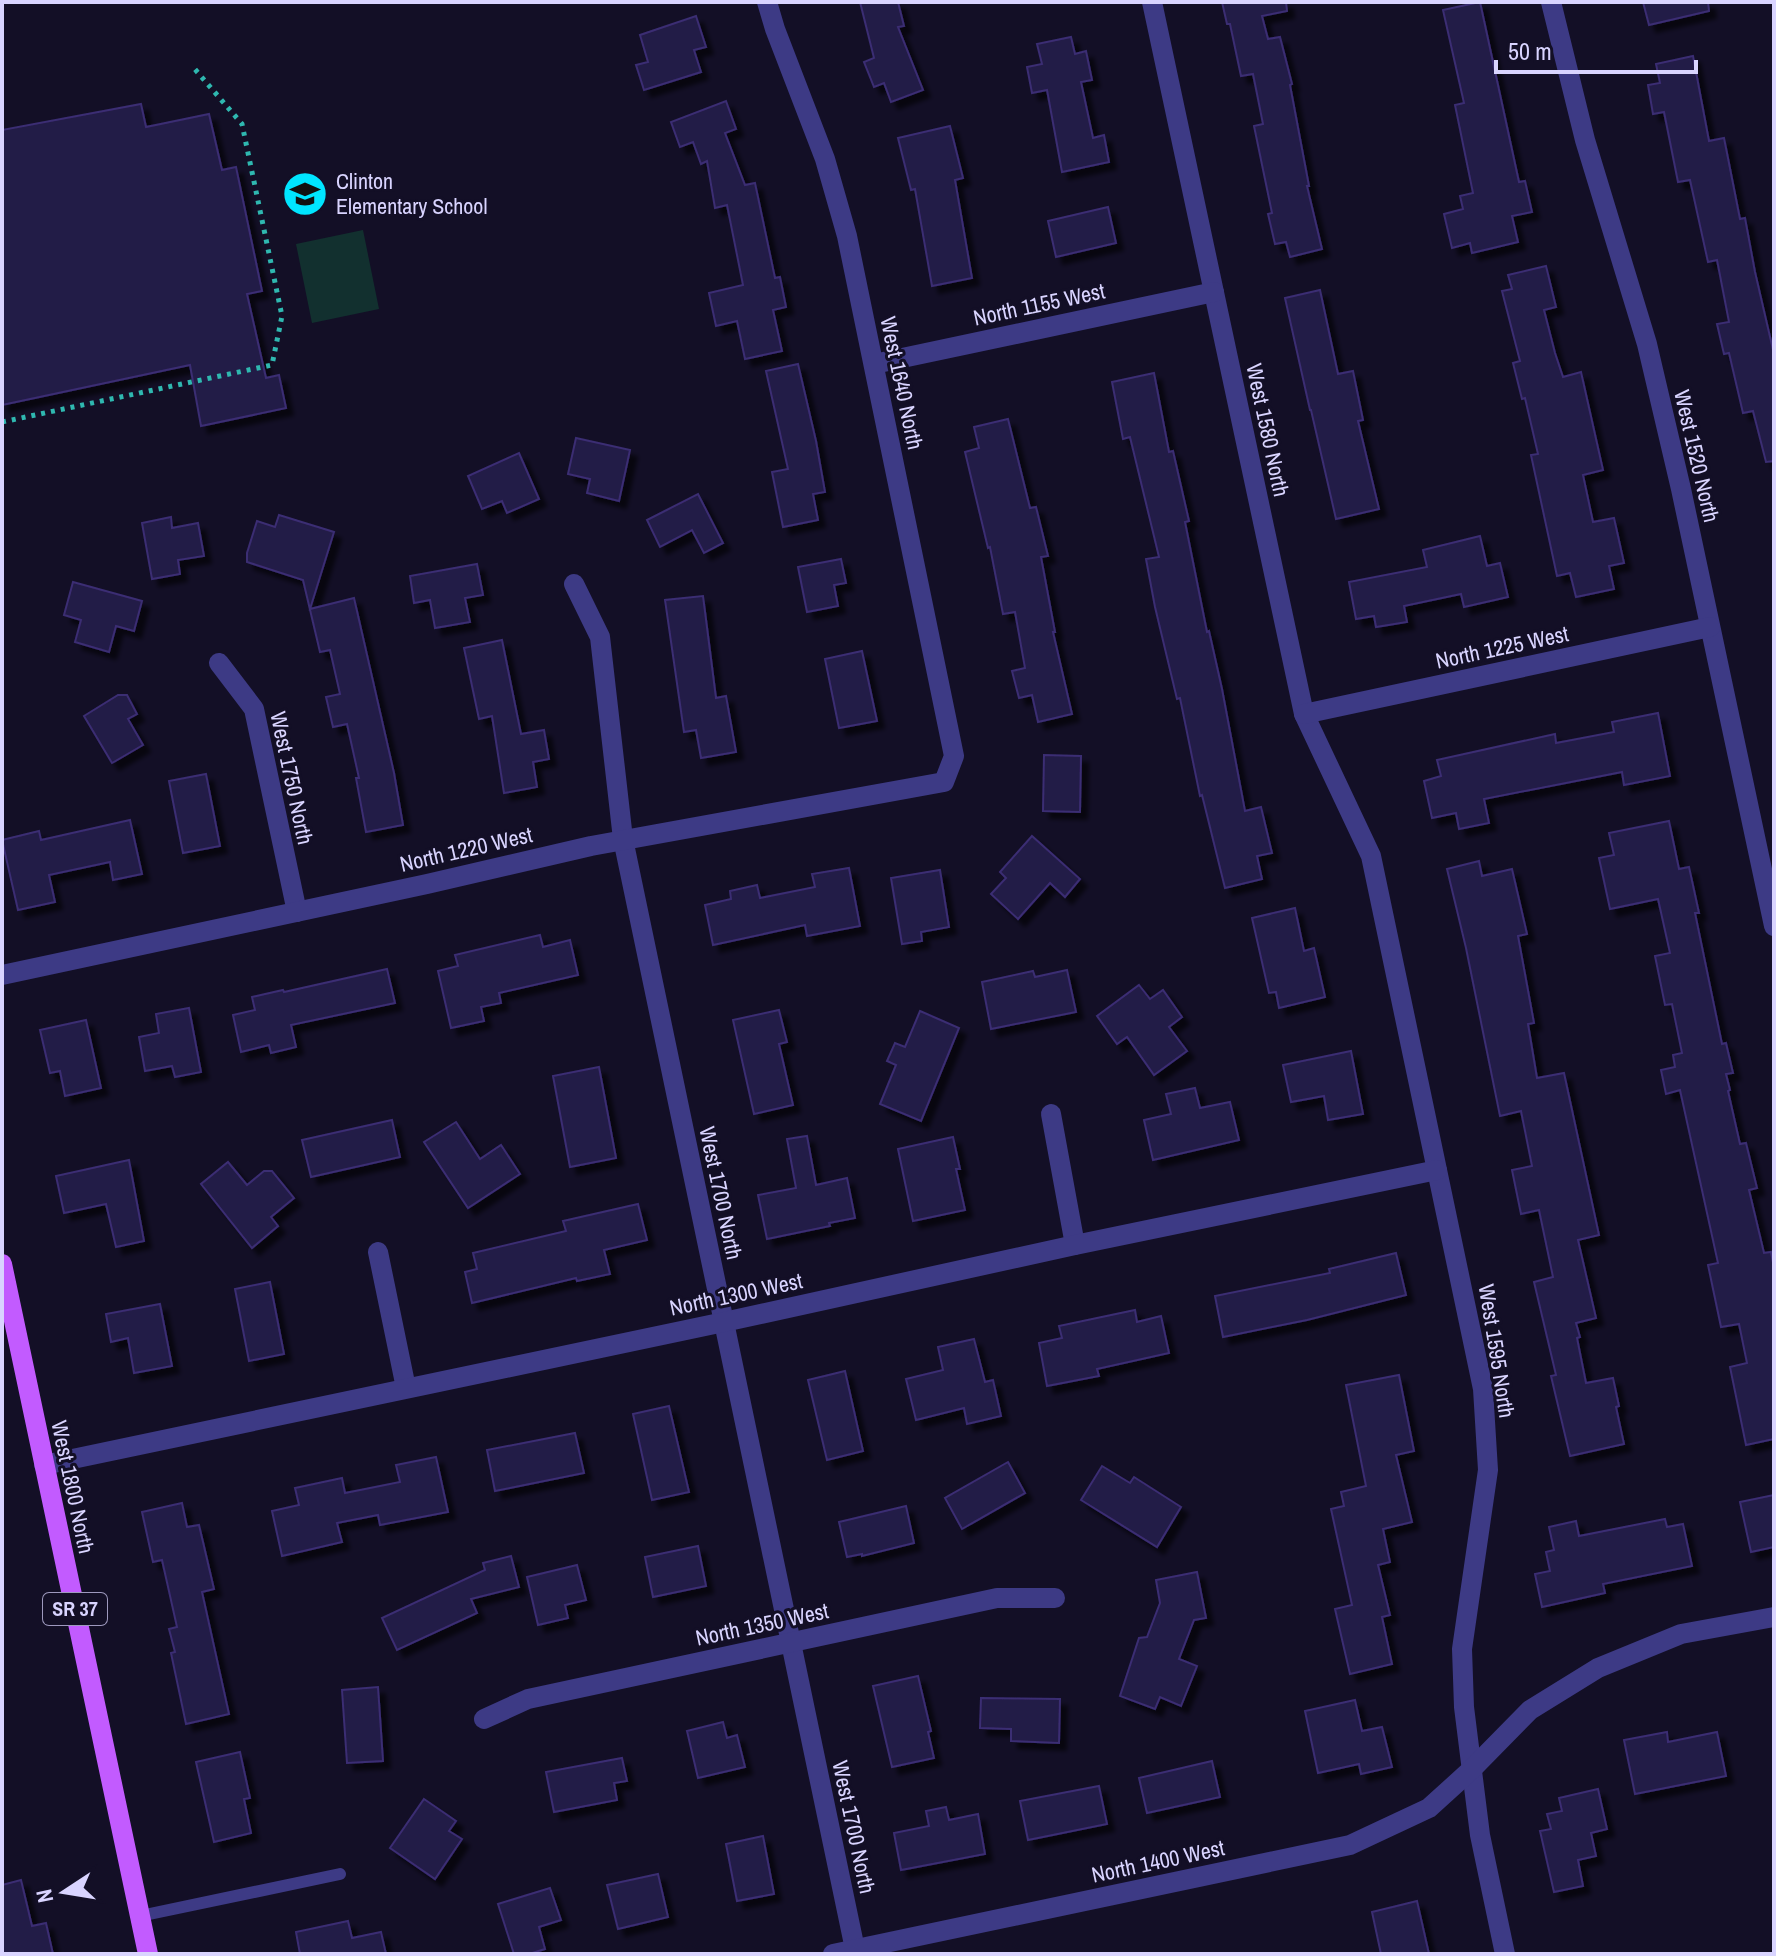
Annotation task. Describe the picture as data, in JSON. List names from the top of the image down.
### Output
{
  "streets": {
    "main road": ["West 1800 North", "SR 37"],
    "street": [
      "North 1155 West",
      "West 1640 North",
      "West 1580 North",
      "West 1520 North",
      "North 1225 West",
      "West 1750 North",
      "North 1220 West",
      "West 1700 North",
      "North 1300 West",
      "West 1595 North",
      "North 1350 West",
      "North 1400 West"
    ]
  },
  "crossings": [
    ["North 1155 West", "West 1640 North"],
    ["North 1155 West", "West 1580 North"],
    ["West 1640 North", "North 1220 West"],
    ["West 1580 North", "North 1225 West"],
    ["West 1580 North", "West 1595 North"],
    ["West 1520 North", "North 1225 West"],
    ["West 1750 North", "North 1220 West"],
    ["North 1220 West", "West 1700 North"],
    ["West 1700 North", "North 1300 West"],
    ["West 1700 North", "North 1350 West"],
    ["West 1700 North", "North 1400 West"],
    ["North 1300 West", "West 1595 North"],
    ["North 1300 West", "West 1800 North"],
    ["West 1595 North", "North 1400 West"]
  ],
  "places": {
    "school or university": ["Clinton Elementary School"]
  },
  "scale_bar": "50 m",
  "north": "left"
}
